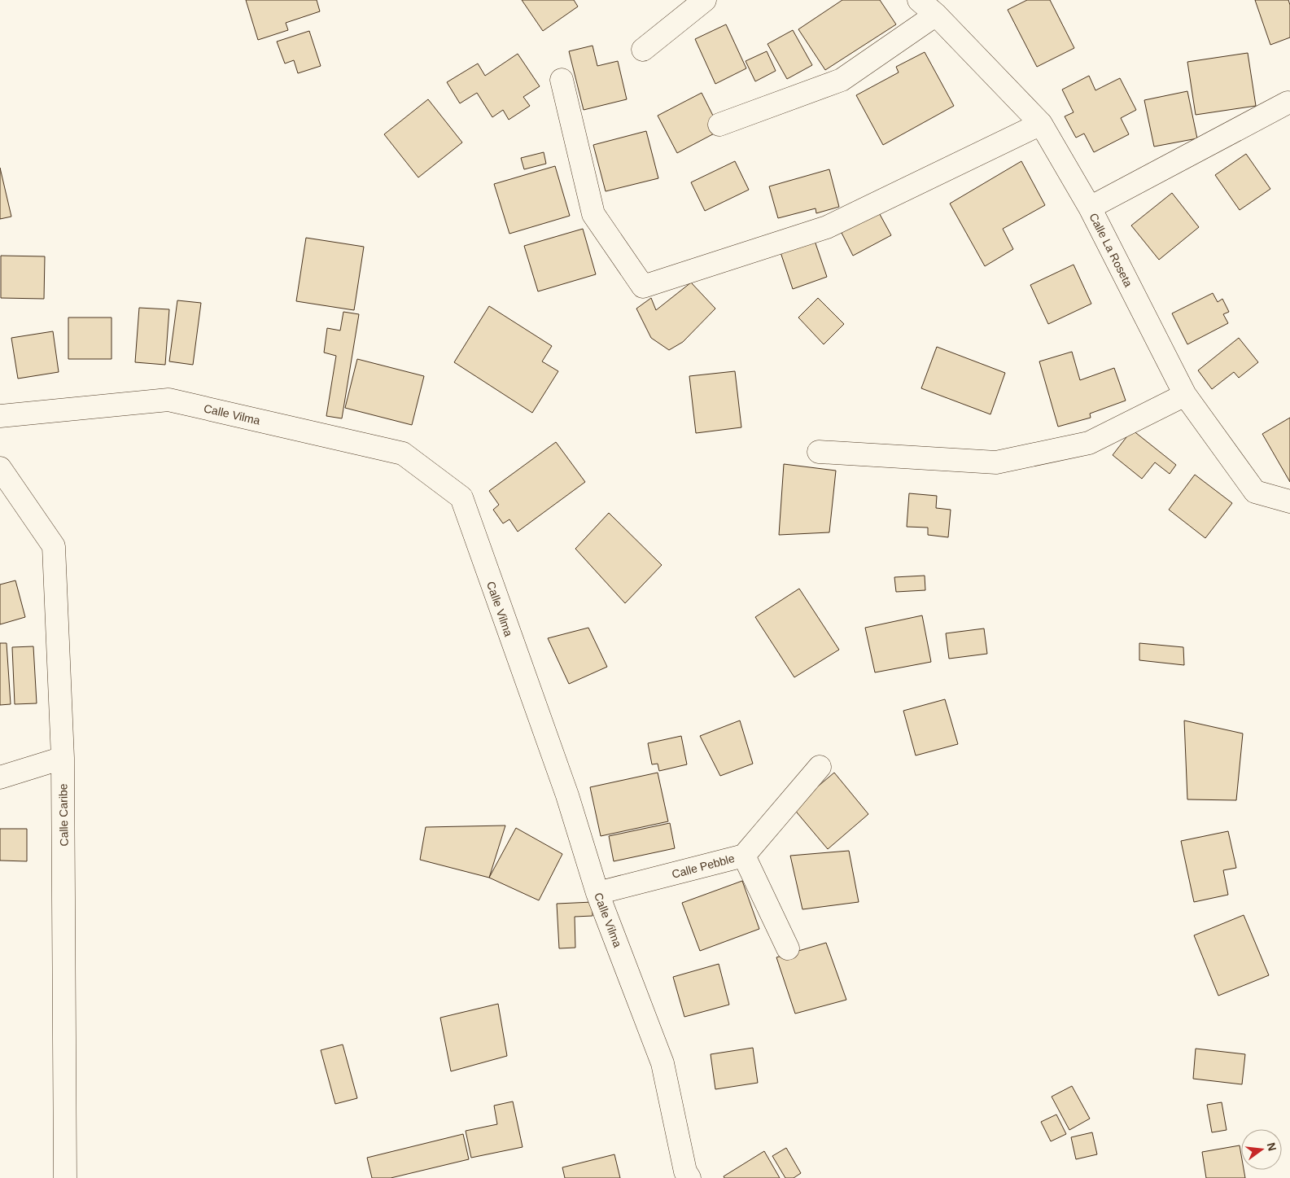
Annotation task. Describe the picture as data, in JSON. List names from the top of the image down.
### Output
{
  "streets": {
    "street": [
      "Calle La Roseta",
      "Calle Vilma",
      "Calle Caribe",
      "Calle Pebble"
    ]
  },
  "crossings": [
    ["Calle Vilma", "Calle Pebble"]
  ],
  "north": "right"
}
